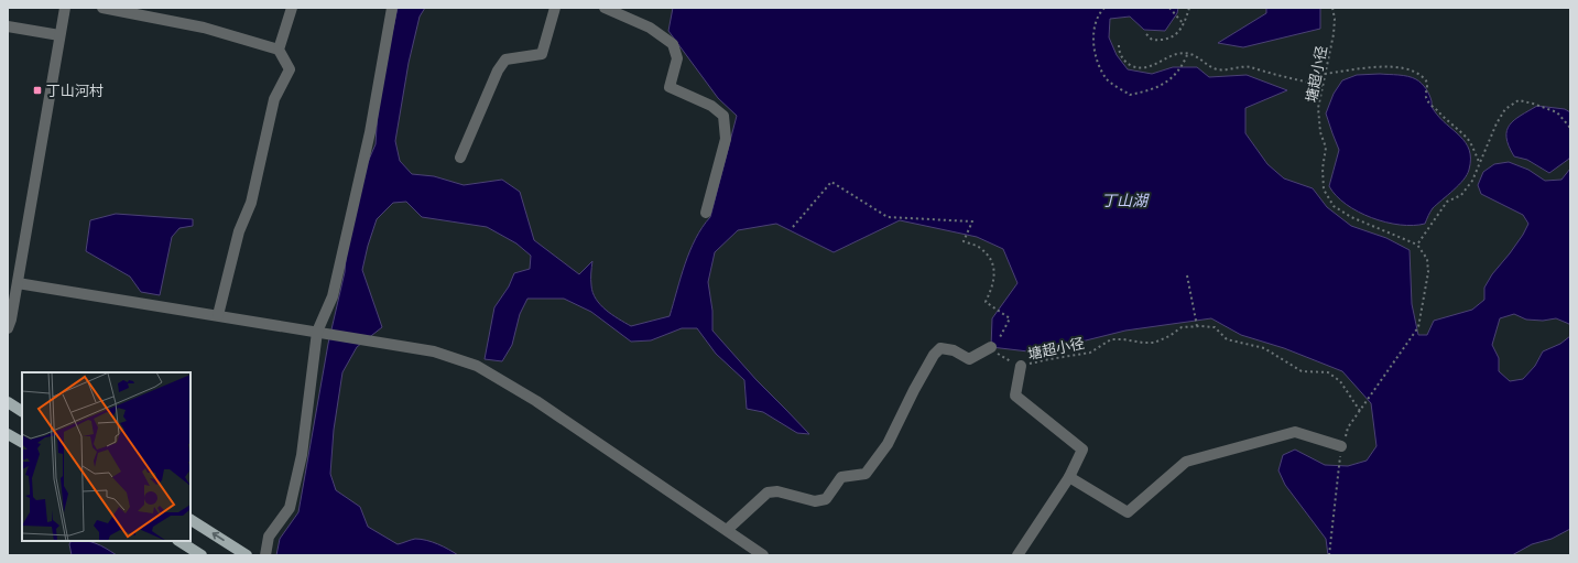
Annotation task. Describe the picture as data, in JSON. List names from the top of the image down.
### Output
{
  "streets": {
    "path": ["塘超小径"]
  },
  "water": ["丁山湖"],
  "places": {
    "transit": ["丁山河村"]
  }
}
